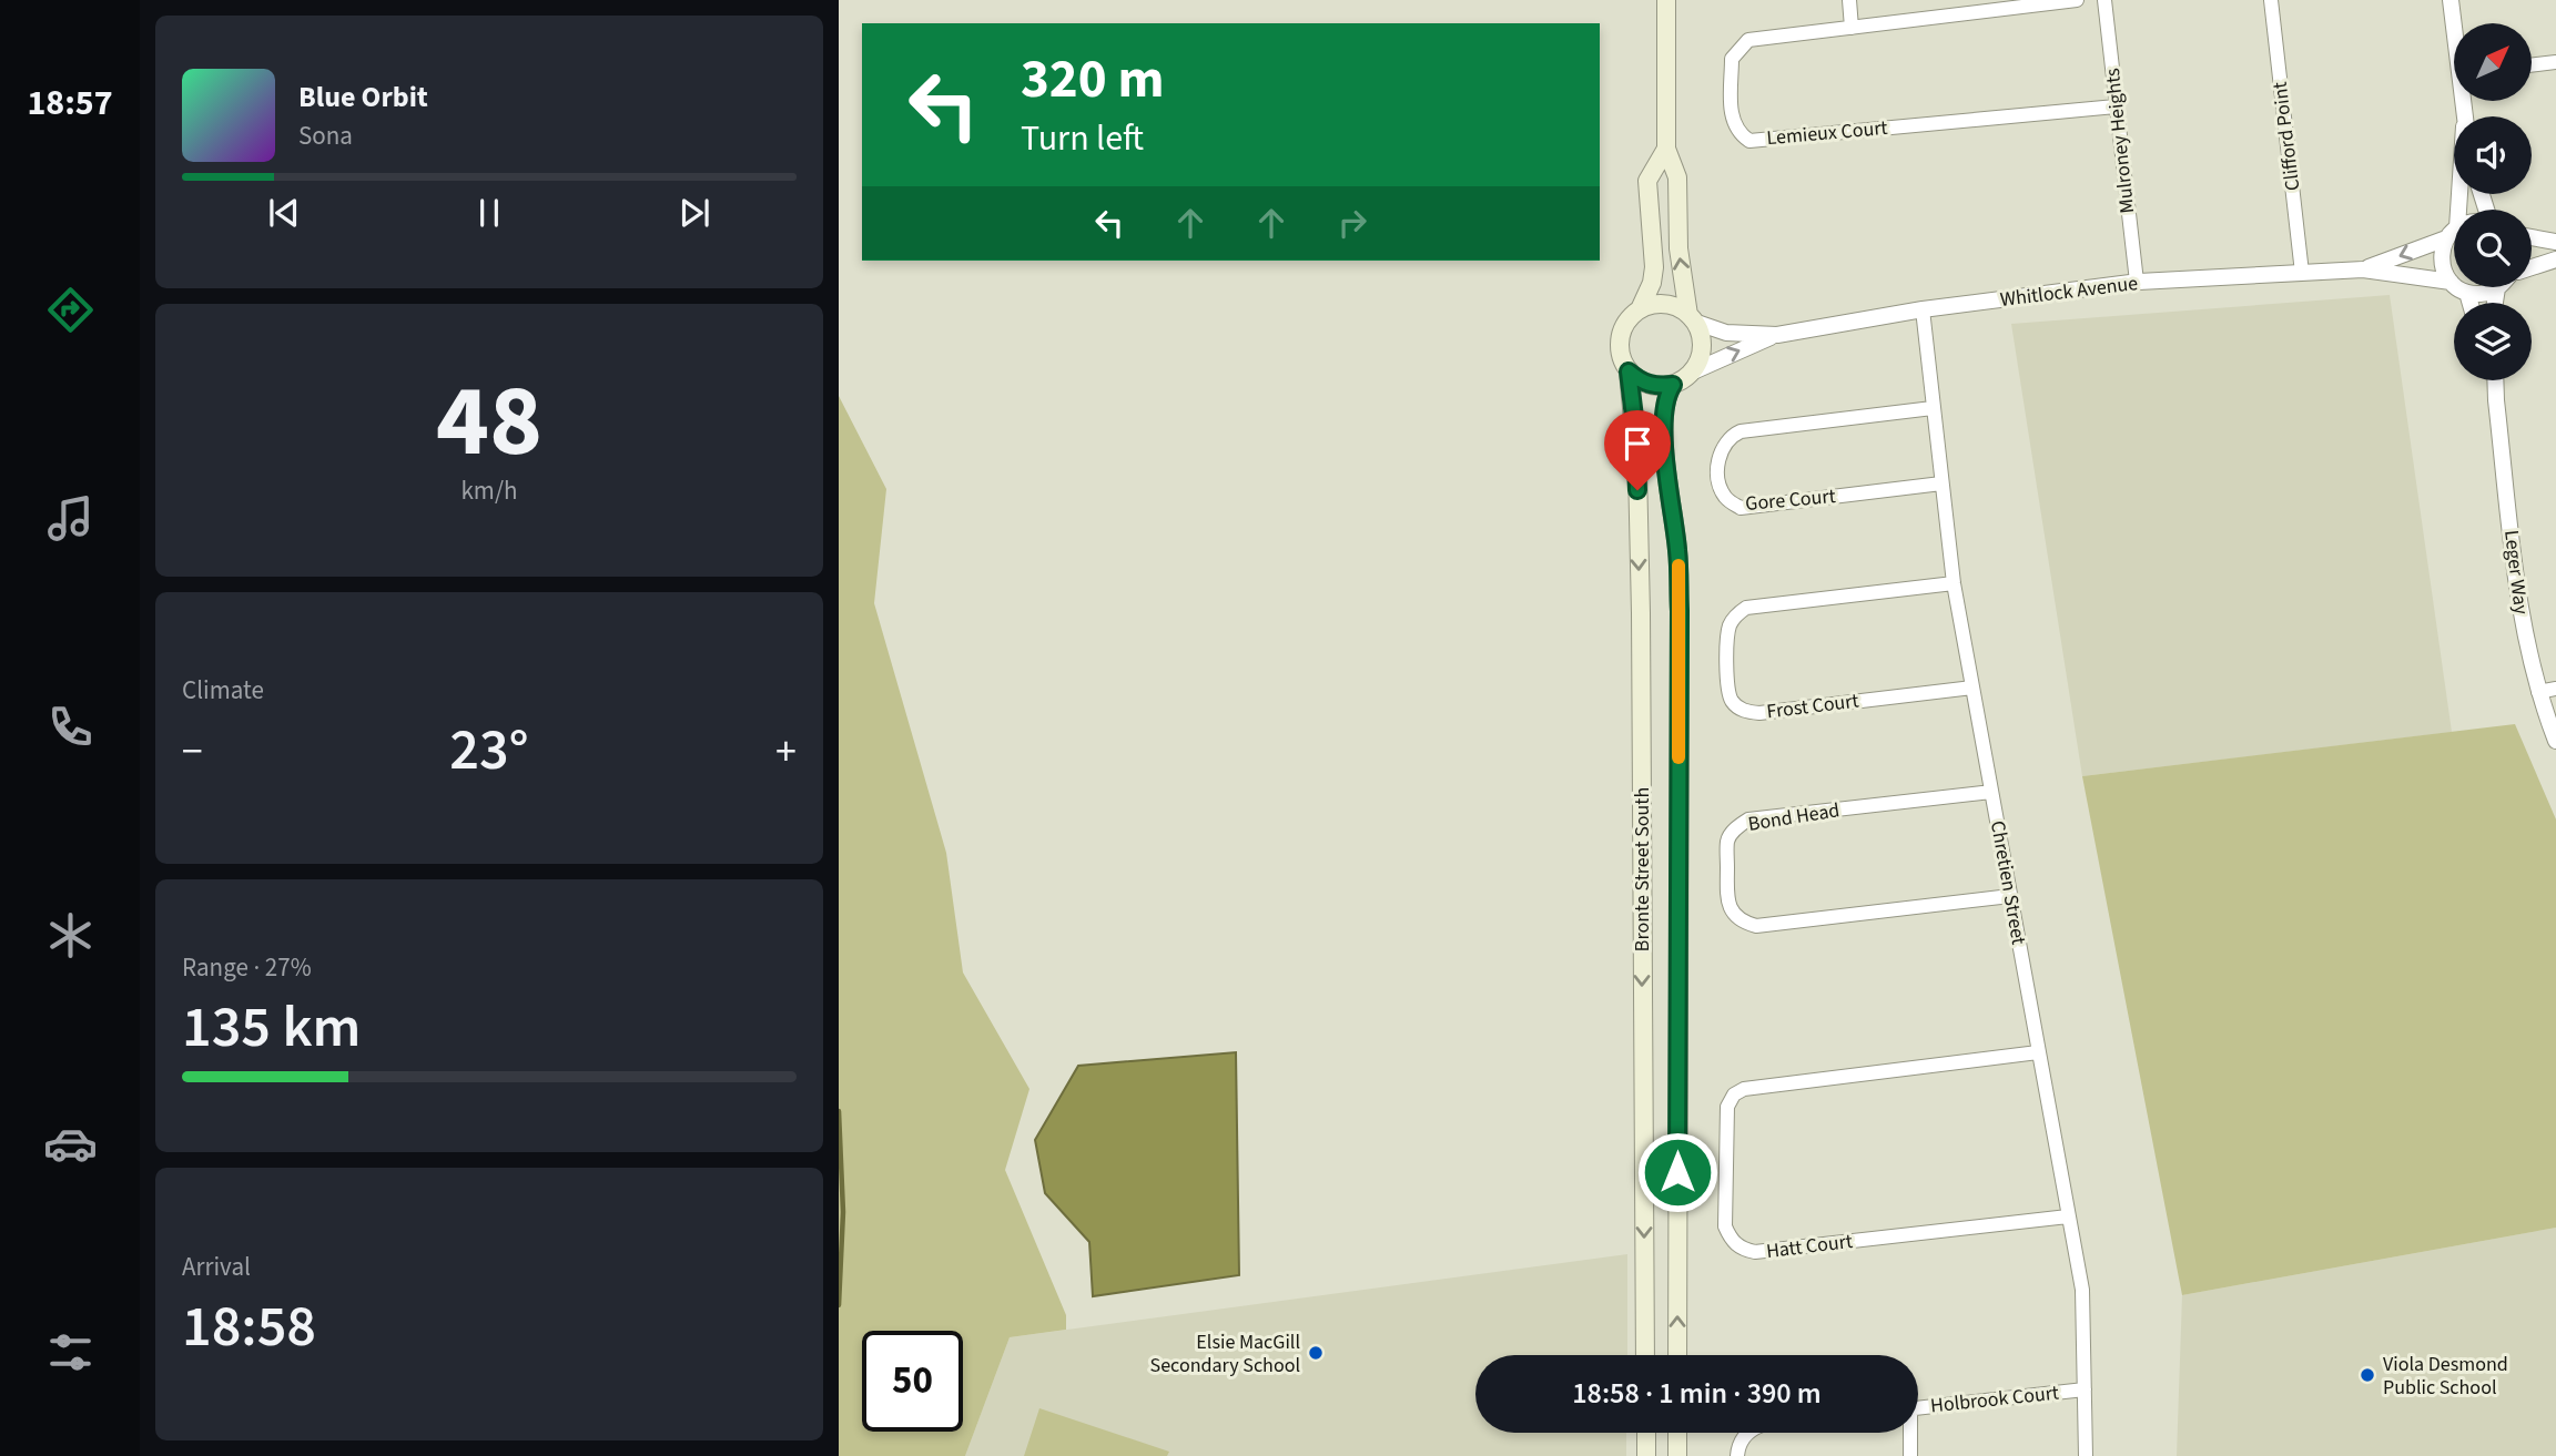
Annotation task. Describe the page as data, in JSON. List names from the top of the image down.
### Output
{
  "streets": {
    "main road": ["Bronte Street South"],
    "street": [
      "Lemieux Court",
      "Clifford Point",
      "Mulroney Heights",
      "Whitlock Avenue",
      "Gore Court",
      "Leger Way",
      "Frost Court",
      "Bond Head",
      "Chretien Street",
      "Hatt Court",
      "Holbrook Court"
    ]
  },
  "crossings": [
    ["Lemieux Court", "Mulroney Heights"],
    ["Clifford Point", "Whitlock Avenue"],
    ["Mulroney Heights", "Whitlock Avenue"],
    ["Whitlock Avenue", "Bronte Street South"],
    ["Whitlock Avenue", "Chretien Street"],
    ["Gore Court", "Chretien Street"],
    ["Frost Court", "Chretien Street"],
    ["Bond Head", "Chretien Street"],
    ["Chretien Street", "Hatt Court"],
    ["Chretien Street", "Holbrook Court"]
  ],
  "places": ["Elsie MacGill Secondary School", "Viola Desmond Public School"],
  "north": "top right",
  "page": {
    "tabs": "18:57",
    "turn": ["320 m", "Turn left"],
    "song": ["Blue Orbit", "Sona"],
    "tile": [
      ["48", "km/h"],
      "Climate",
      ["Range · 27%", "135 km"],
      ["Arrival", "18:58"]
    ],
    "heat": ["−", "23°", "+"],
    "limit": "50",
    "trip": "18:58 · 1 min · 390 m"
  }
}
